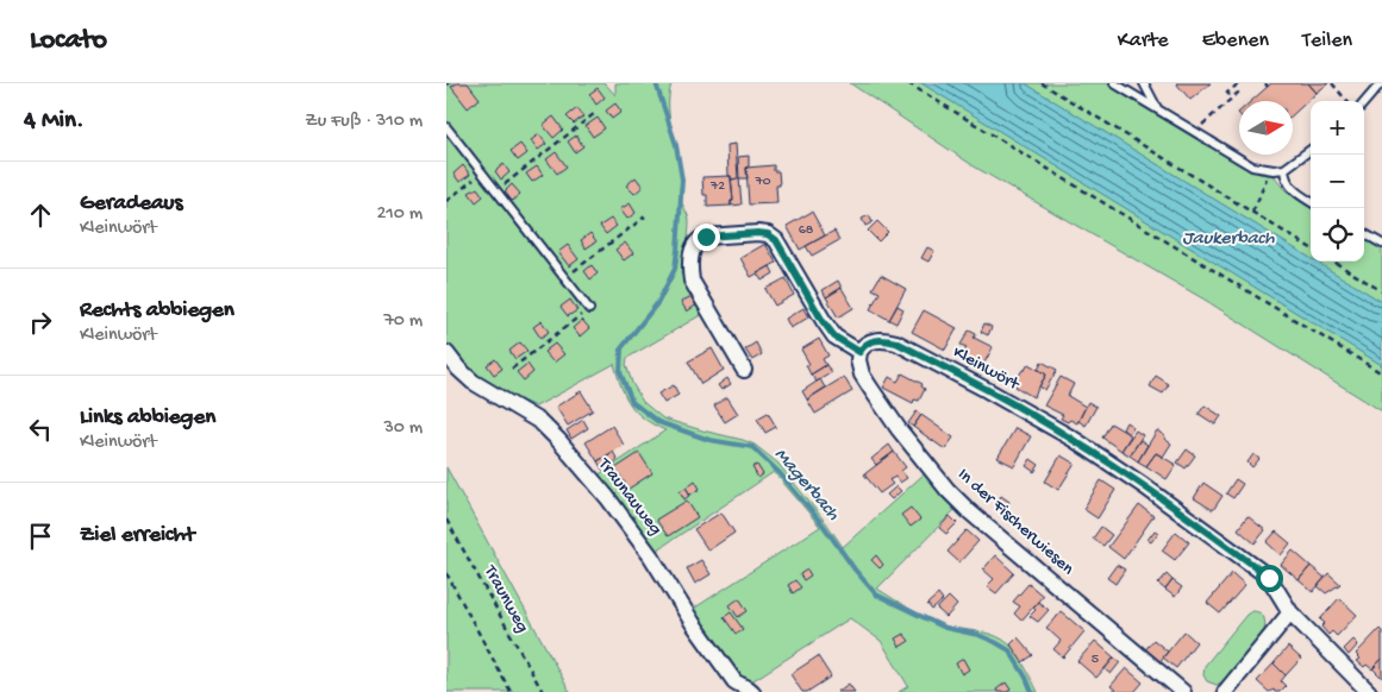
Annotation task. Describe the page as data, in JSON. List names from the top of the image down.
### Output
{
  "streets": {
    "street": ["Kleinwört", "Traunauweg", "In der Fischerwiesen"],
    "path": ["Traunweg"]
  },
  "crossings": [
    ["Kleinwört", "In der Fischerwiesen"]
  ],
  "water": ["Jaukerbach", "Magerbach"],
  "house_numbers": [
    "70",
    "72",
    "68",
    "5"
  ],
  "north": "right",
  "page": {
    "header": "Locato",
    "nav": ["Karte", "Ebenen", "Teilen"],
    "heading": ["4 Min.", "Zu Fuß · 310 m"],
    "map_buttons": ["+", "−"],
    "list": [
      ["Geradeaus", "Kleinwört", "210 m"],
      ["Rechts abbiegen", "Kleinwört", "70 m"],
      ["Links abbiegen", "Kleinwört", "30 m"],
      "Ziel erreicht"
    ]
  }
}
